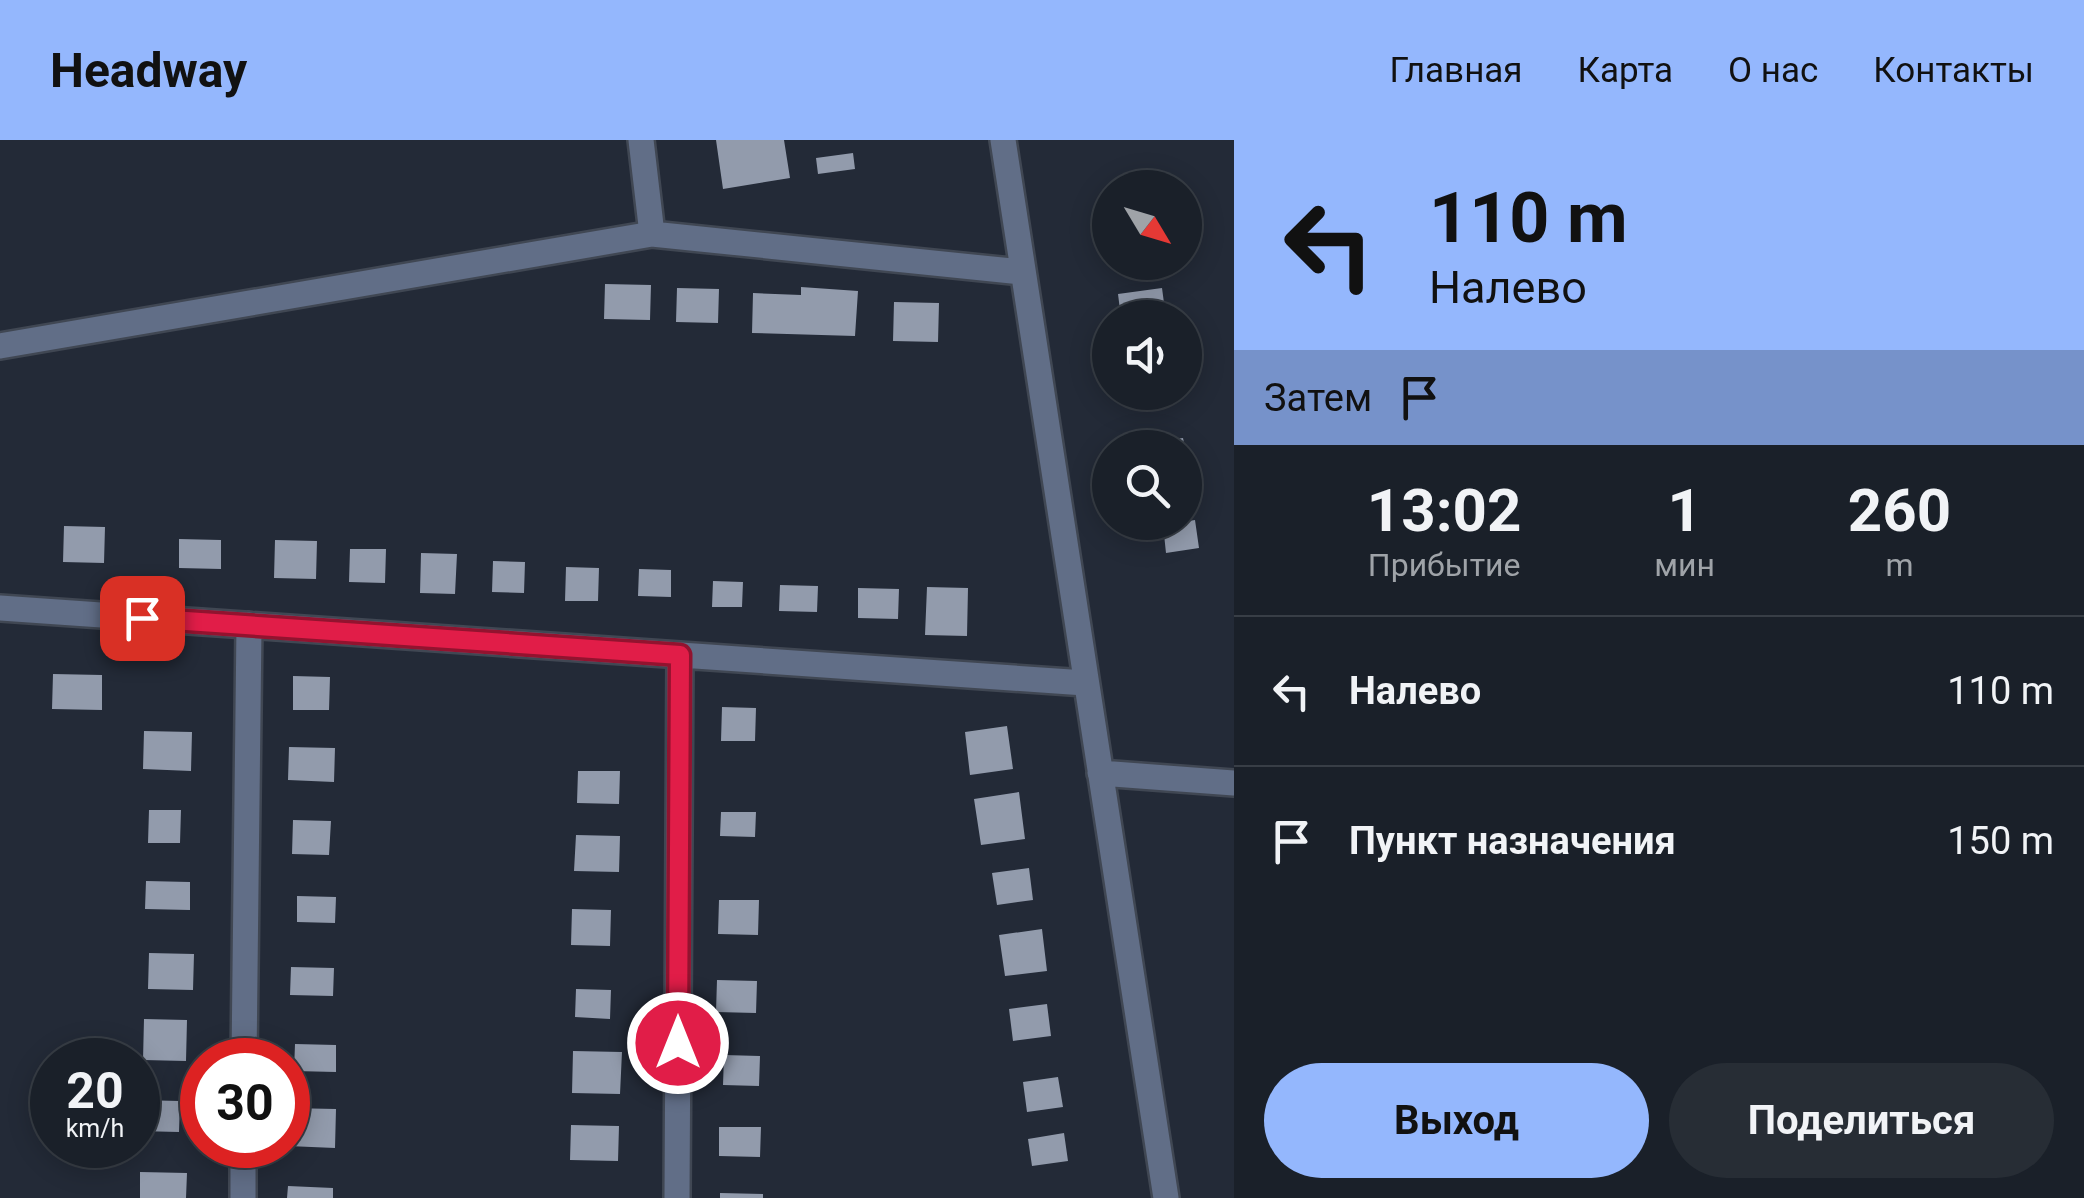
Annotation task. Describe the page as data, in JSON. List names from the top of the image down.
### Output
{
  "north": "bottom right",
  "page": {
    "header": "Headway",
    "nav": [
      "Главная",
      "Карта",
      "О нас",
      "Контакты"
    ],
    "turn": ["110 m", "Налево"],
    "then": "Затем",
    "eta": [
      "13:02",
      "Прибытие",
      "1",
      "мин",
      "260",
      "m"
    ],
    "list": [
      {
        "name": "Налево",
        "value": "110 m"
      },
      {
        "name": "Пункт назначения",
        "value": "150 m"
      }
    ],
    "speed": "20 km/h",
    "limit": "30",
    "buttons": ["Выход", "Поделиться"]
  }
}
